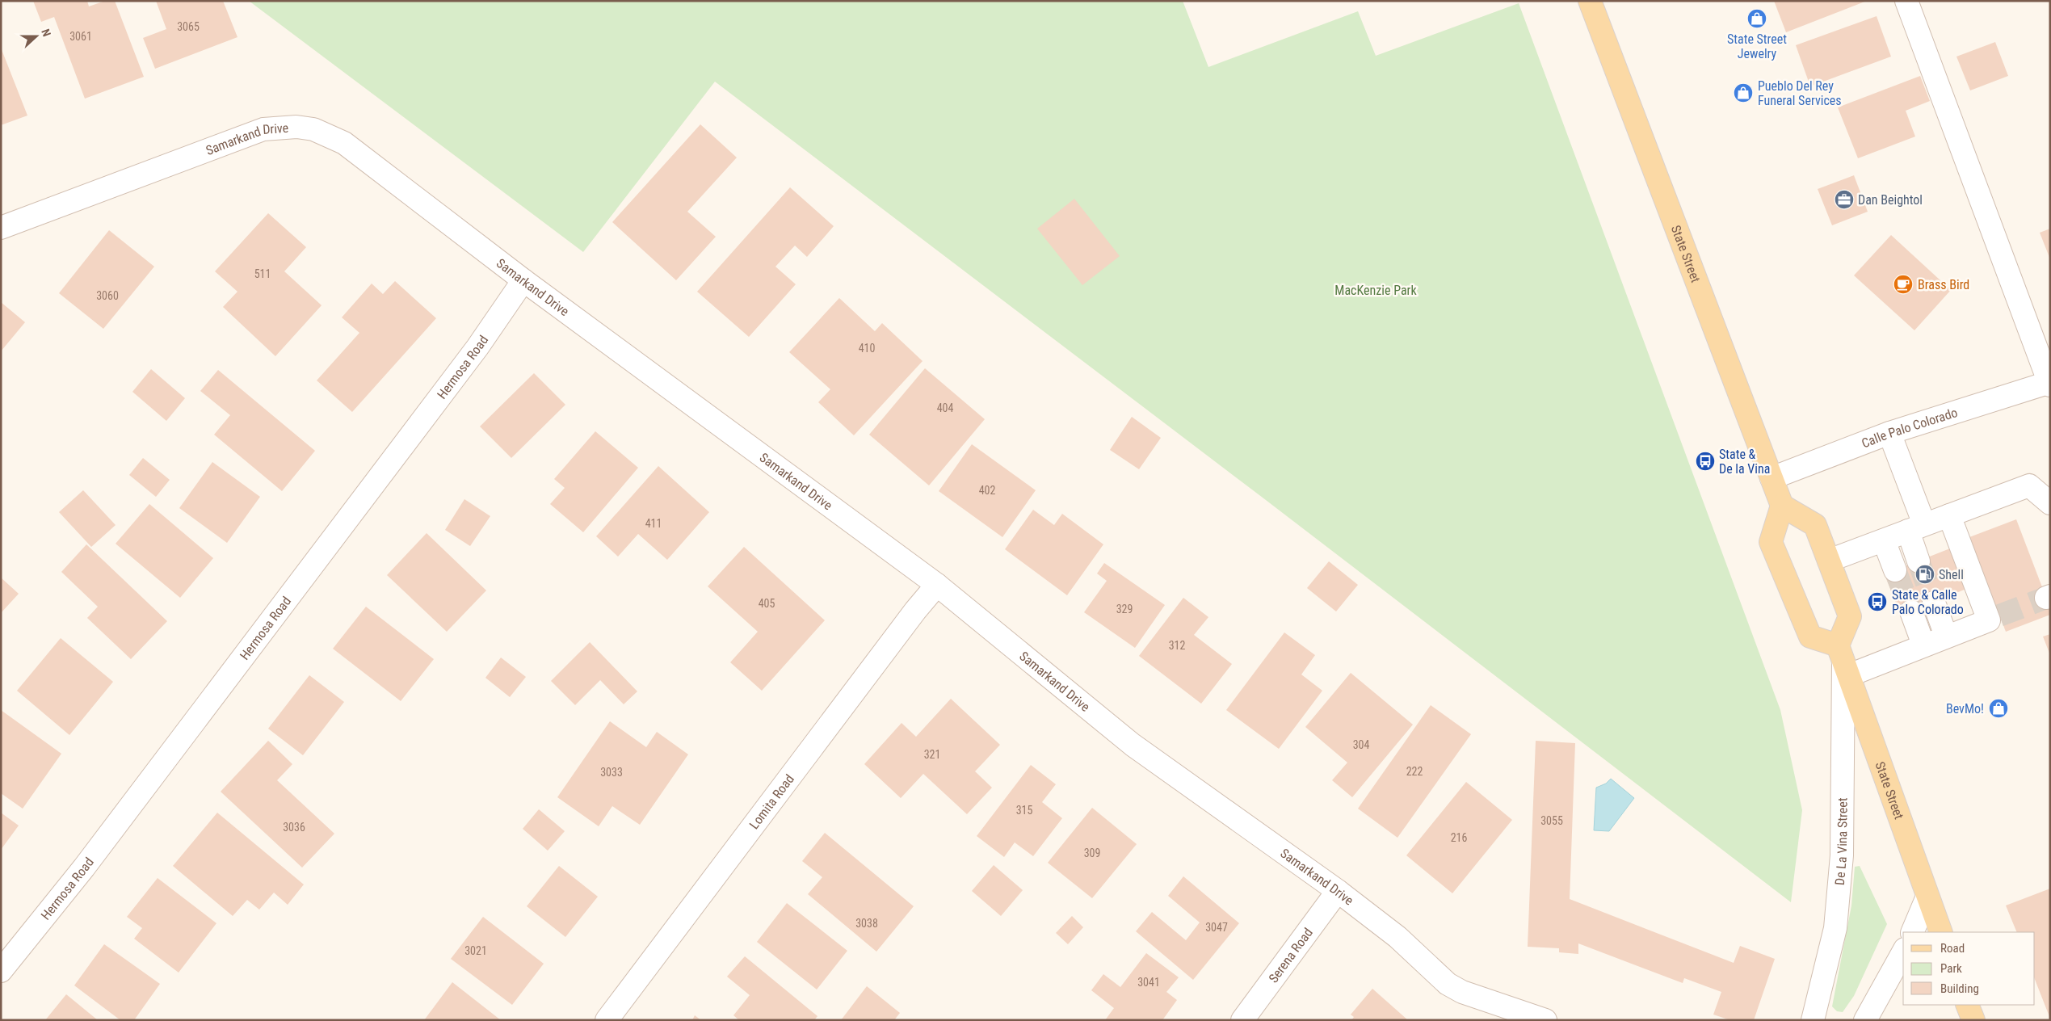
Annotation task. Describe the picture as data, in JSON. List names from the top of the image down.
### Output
{
  "streets": {
    "main road": ["State Street"],
    "street": [
      "Samarkand Drive",
      "Hermosa Road",
      "Calle Palo Colorado",
      "Lomita Road",
      "De La Vina Street",
      "Serena Road"
    ]
  },
  "crossings": [
    ["Samarkand Drive", "Hermosa Road"],
    ["Samarkand Drive", "Lomita Road"],
    ["Samarkand Drive", "Serena Road"],
    ["State Street", "Calle Palo Colorado"],
    ["State Street", "De La Vina Street"]
  ],
  "parks": ["MacKenzie Park"],
  "places": {
    "shop": ["State Street Jewelry", "Pueblo Del Rey Funeral Services", "BevMo!"],
    "office": ["Dan Beightol"],
    "cafe": ["Brass Bird"],
    "bus stop": ["State & De la Vina", "State & Calle Palo Colorado"],
    "fuel station": ["Shell"]
  },
  "house_numbers": [
    "3065",
    "3061",
    "511",
    "3060",
    "410",
    "404",
    "402",
    "411",
    "405",
    "329",
    "312",
    "304",
    "321",
    "222",
    "3033",
    "315",
    "3055",
    "3036",
    "216",
    "309",
    "3038",
    "3047",
    "3021",
    "3041"
  ],
  "legend": ["Road", "Park", "Building"],
  "north": "right"
}
